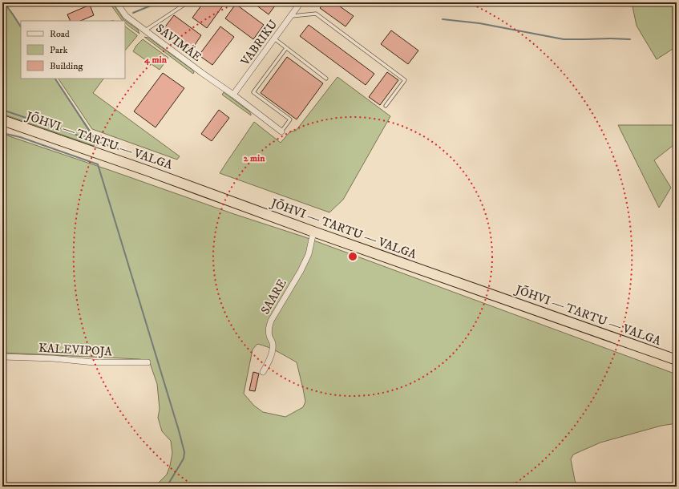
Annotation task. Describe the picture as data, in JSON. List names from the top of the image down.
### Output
{
  "streets": {
    "highway": ["JÕHVI — TARTU — VALGA"],
    "street": [
      "SAVIMÄE",
      "VABRIKU",
      "SAARE",
      "KALEVIPOJA"
    ]
  },
  "crossings": [
    ["SAVIMÄE", "VABRIKU"],
    ["JÕHVI — TARTU — VALGA", "SAARE"]
  ],
  "legend": ["Road", "Park", "Building"],
  "rings": ["4 min", "2 min"]
}
